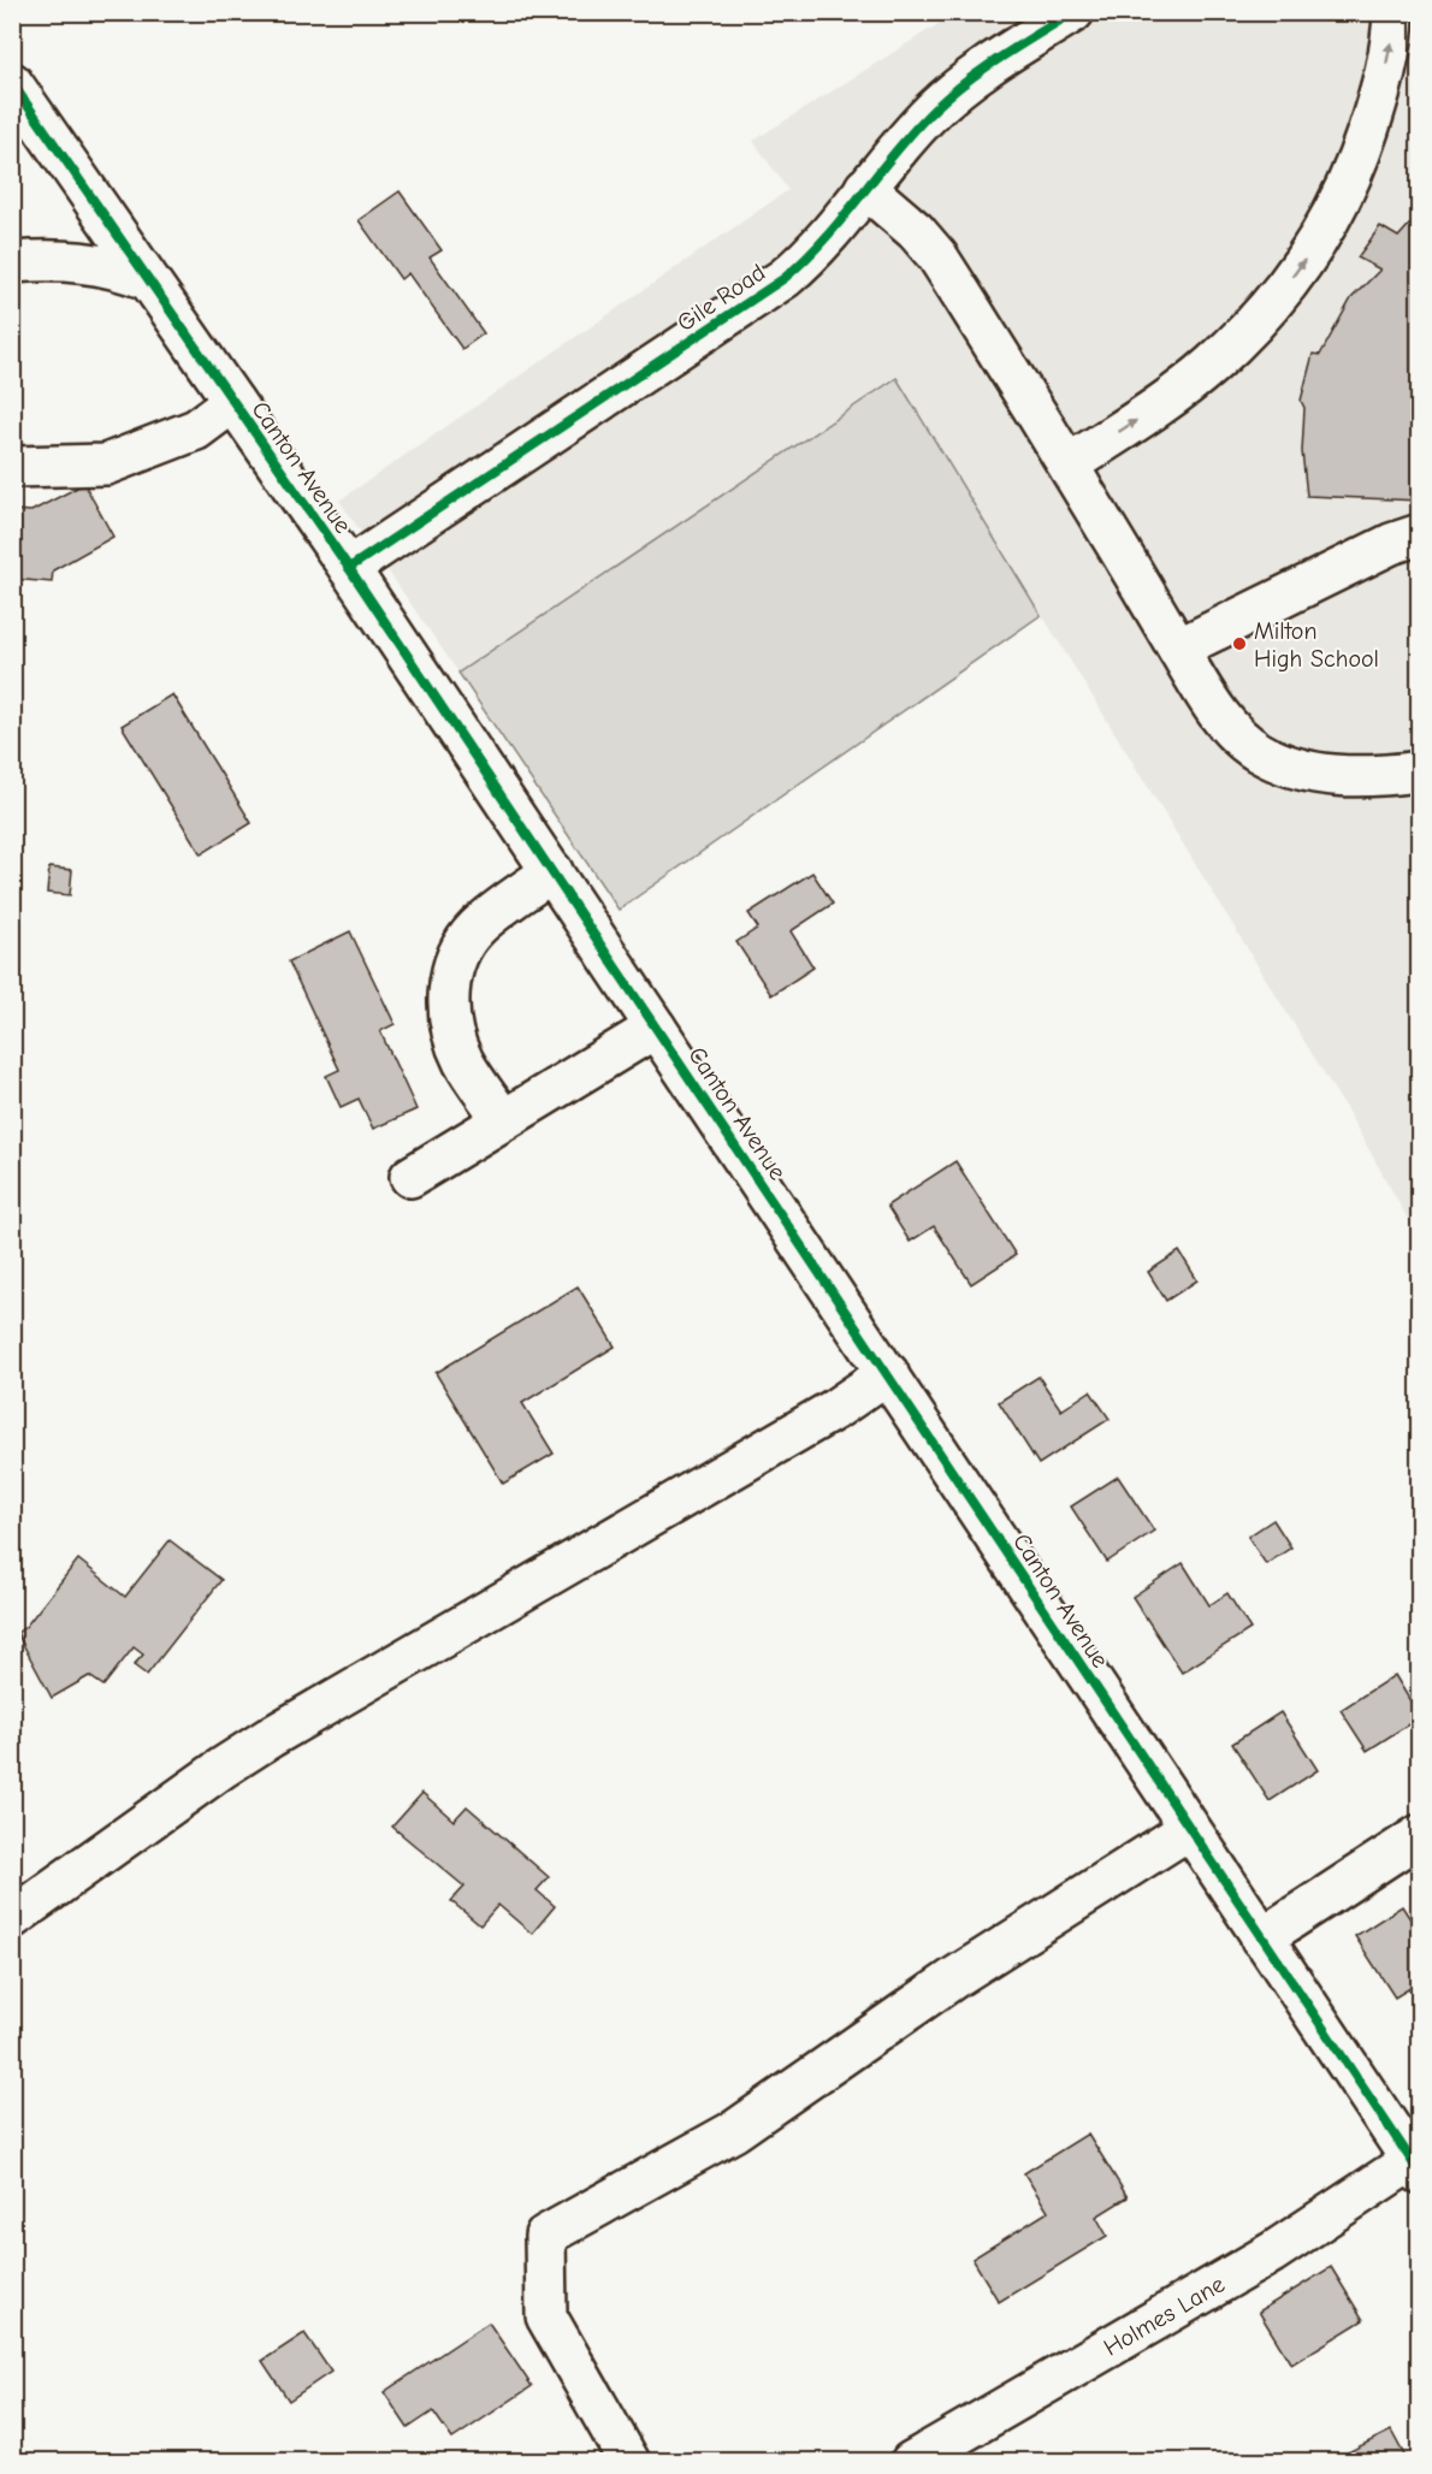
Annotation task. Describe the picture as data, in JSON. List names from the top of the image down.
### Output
{
  "streets": {
    "main road": ["Gile Road", "Canton Avenue", "Holmes Lane"]
  },
  "crossings": [
    ["Gile Road", "Canton Avenue"],
    ["Canton Avenue", "Holmes Lane"]
  ],
  "places": ["Milton High School"]
}
